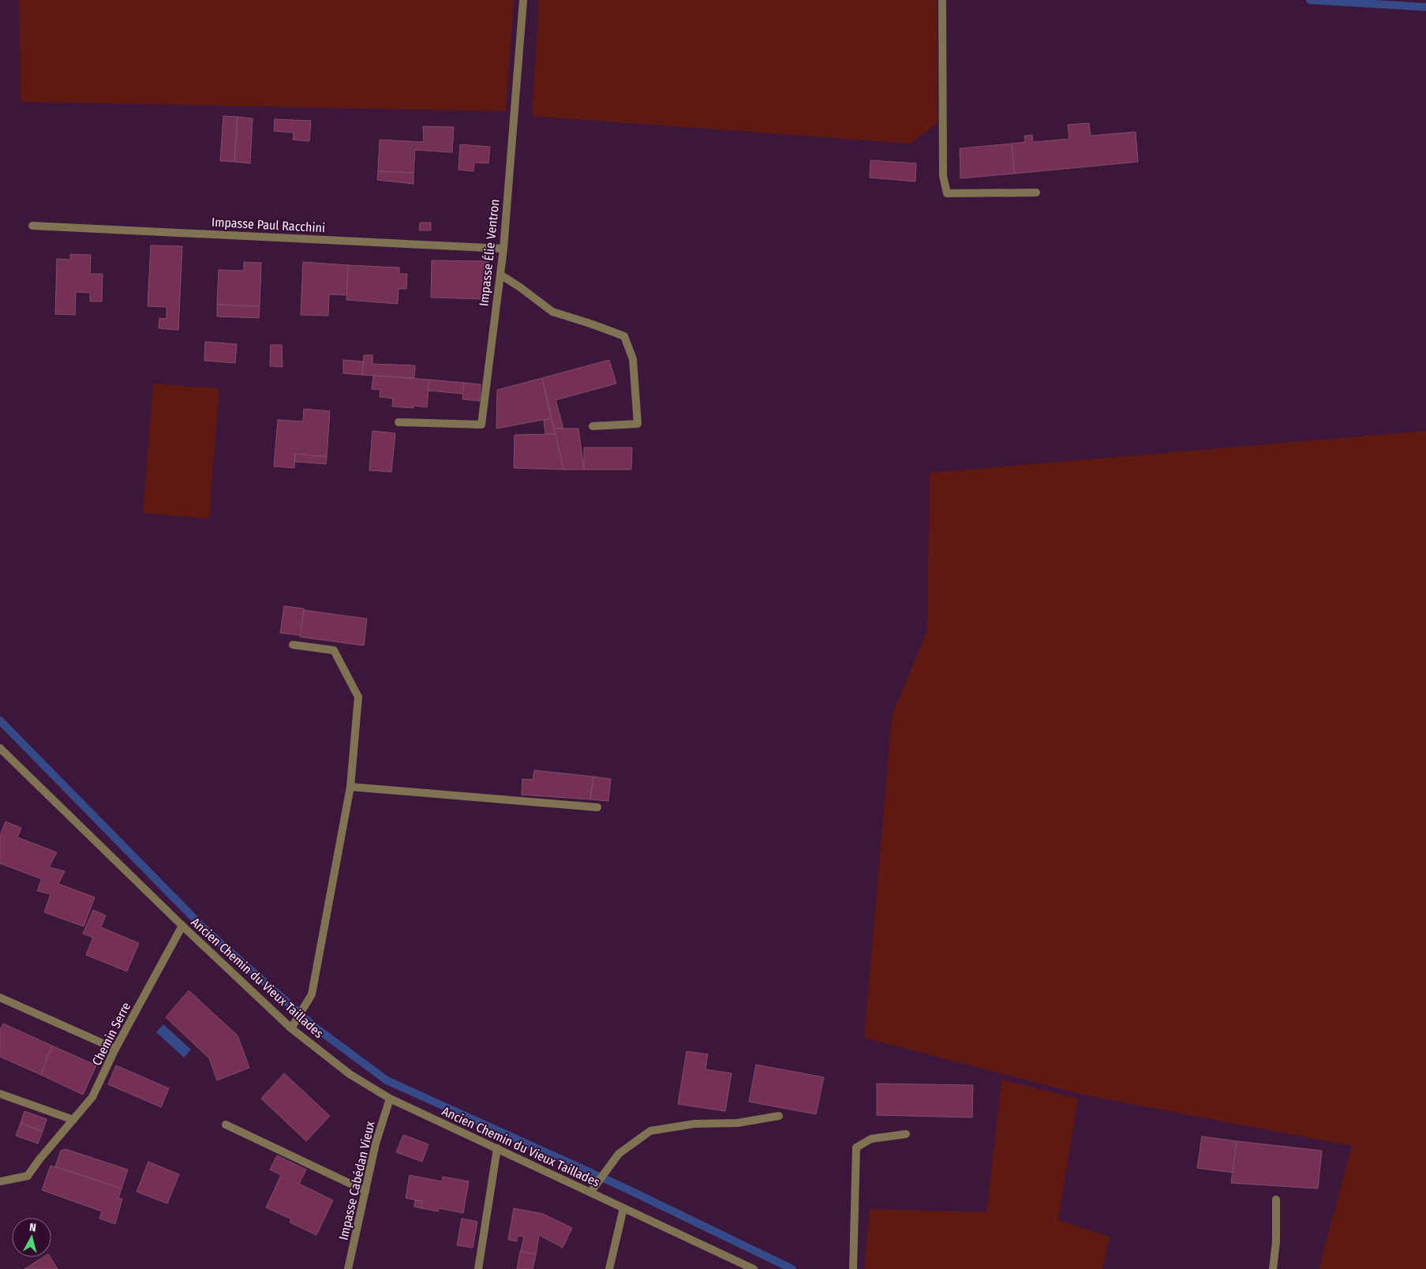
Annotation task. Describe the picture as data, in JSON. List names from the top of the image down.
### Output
{
  "streets": {
    "street": [
      "Impasse Paul Racchini",
      "Impasse Élie Ventron",
      "Ancien Chemin du Vieux Taillades",
      "Chemin Serre",
      "Impasse Cabédan Vieux"
    ]
  },
  "crossings": [
    ["Impasse Paul Racchini", "Impasse Élie Ventron"],
    ["Ancien Chemin du Vieux Taillades", "Chemin Serre"],
    ["Ancien Chemin du Vieux Taillades", "Impasse Cabédan Vieux"]
  ],
  "north": "top"
}
